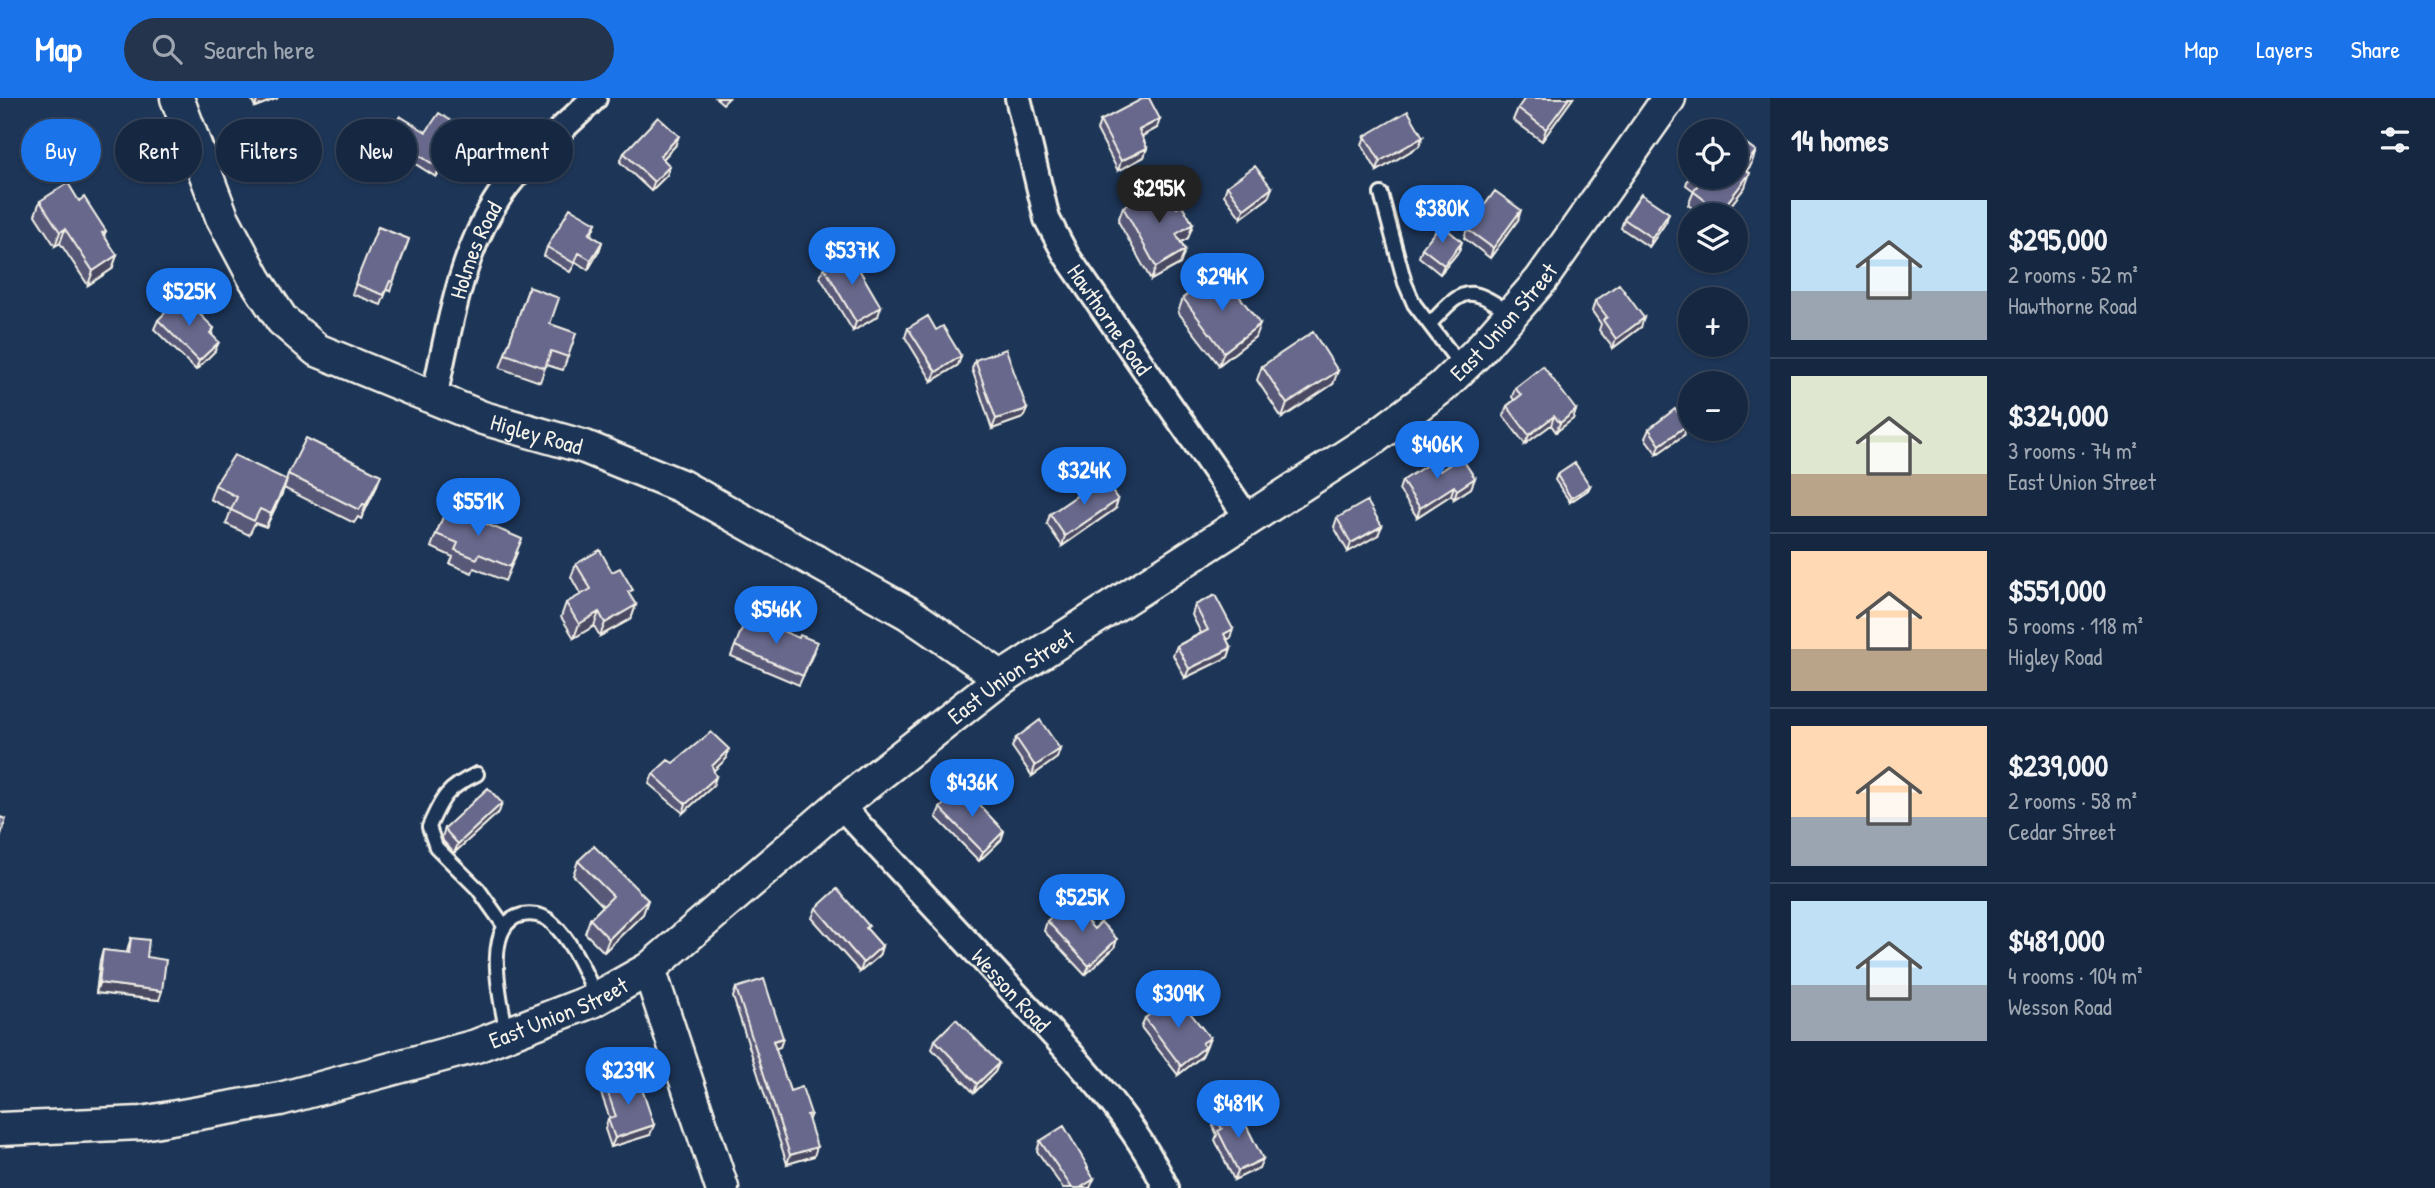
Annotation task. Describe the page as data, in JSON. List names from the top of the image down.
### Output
{
  "streets": {
    "street": [
      "Holmes Road",
      "Hawthorne Road",
      "East Union Street",
      "Higley Road",
      "Wesson Road"
    ]
  },
  "crossings": [
    ["Holmes Road", "Higley Road"],
    ["Hawthorne Road", "East Union Street"],
    ["East Union Street", "Higley Road"],
    ["East Union Street", "Wesson Road"]
  ],
  "page": {
    "header": "Map",
    "search": "Search here",
    "nav": ["Map", "Layers", "Share"],
    "heading": "14 homes",
    "map_buttons": ["+", "−"],
    "chip": [
      "Buy",
      "Rent",
      "Filters",
      "New",
      "Apartment"
    ],
    "price": [
      "$295K",
      "$380K",
      "$537K",
      "$294K",
      "$525K",
      "$406K",
      "$324K",
      "$551K",
      "$546K",
      "$436K",
      "$525K",
      "$309K",
      "$239K",
      "$481K"
    ],
    "list": [
      {
        "name": "$295,000",
        "note": "2 rooms · 52 m² · Hawthorne Road"
      },
      {
        "name": "$324,000",
        "note": "3 rooms · 74 m² · East Union Street"
      },
      {
        "name": "$551,000",
        "note": "5 rooms · 118 m² · Higley Road"
      },
      {
        "name": "$239,000",
        "note": "2 rooms · 58 m² · Cedar Street"
      },
      {
        "name": "$481,000",
        "note": "4 rooms · 104 m² · Wesson Road"
      }
    ]
  }
}
